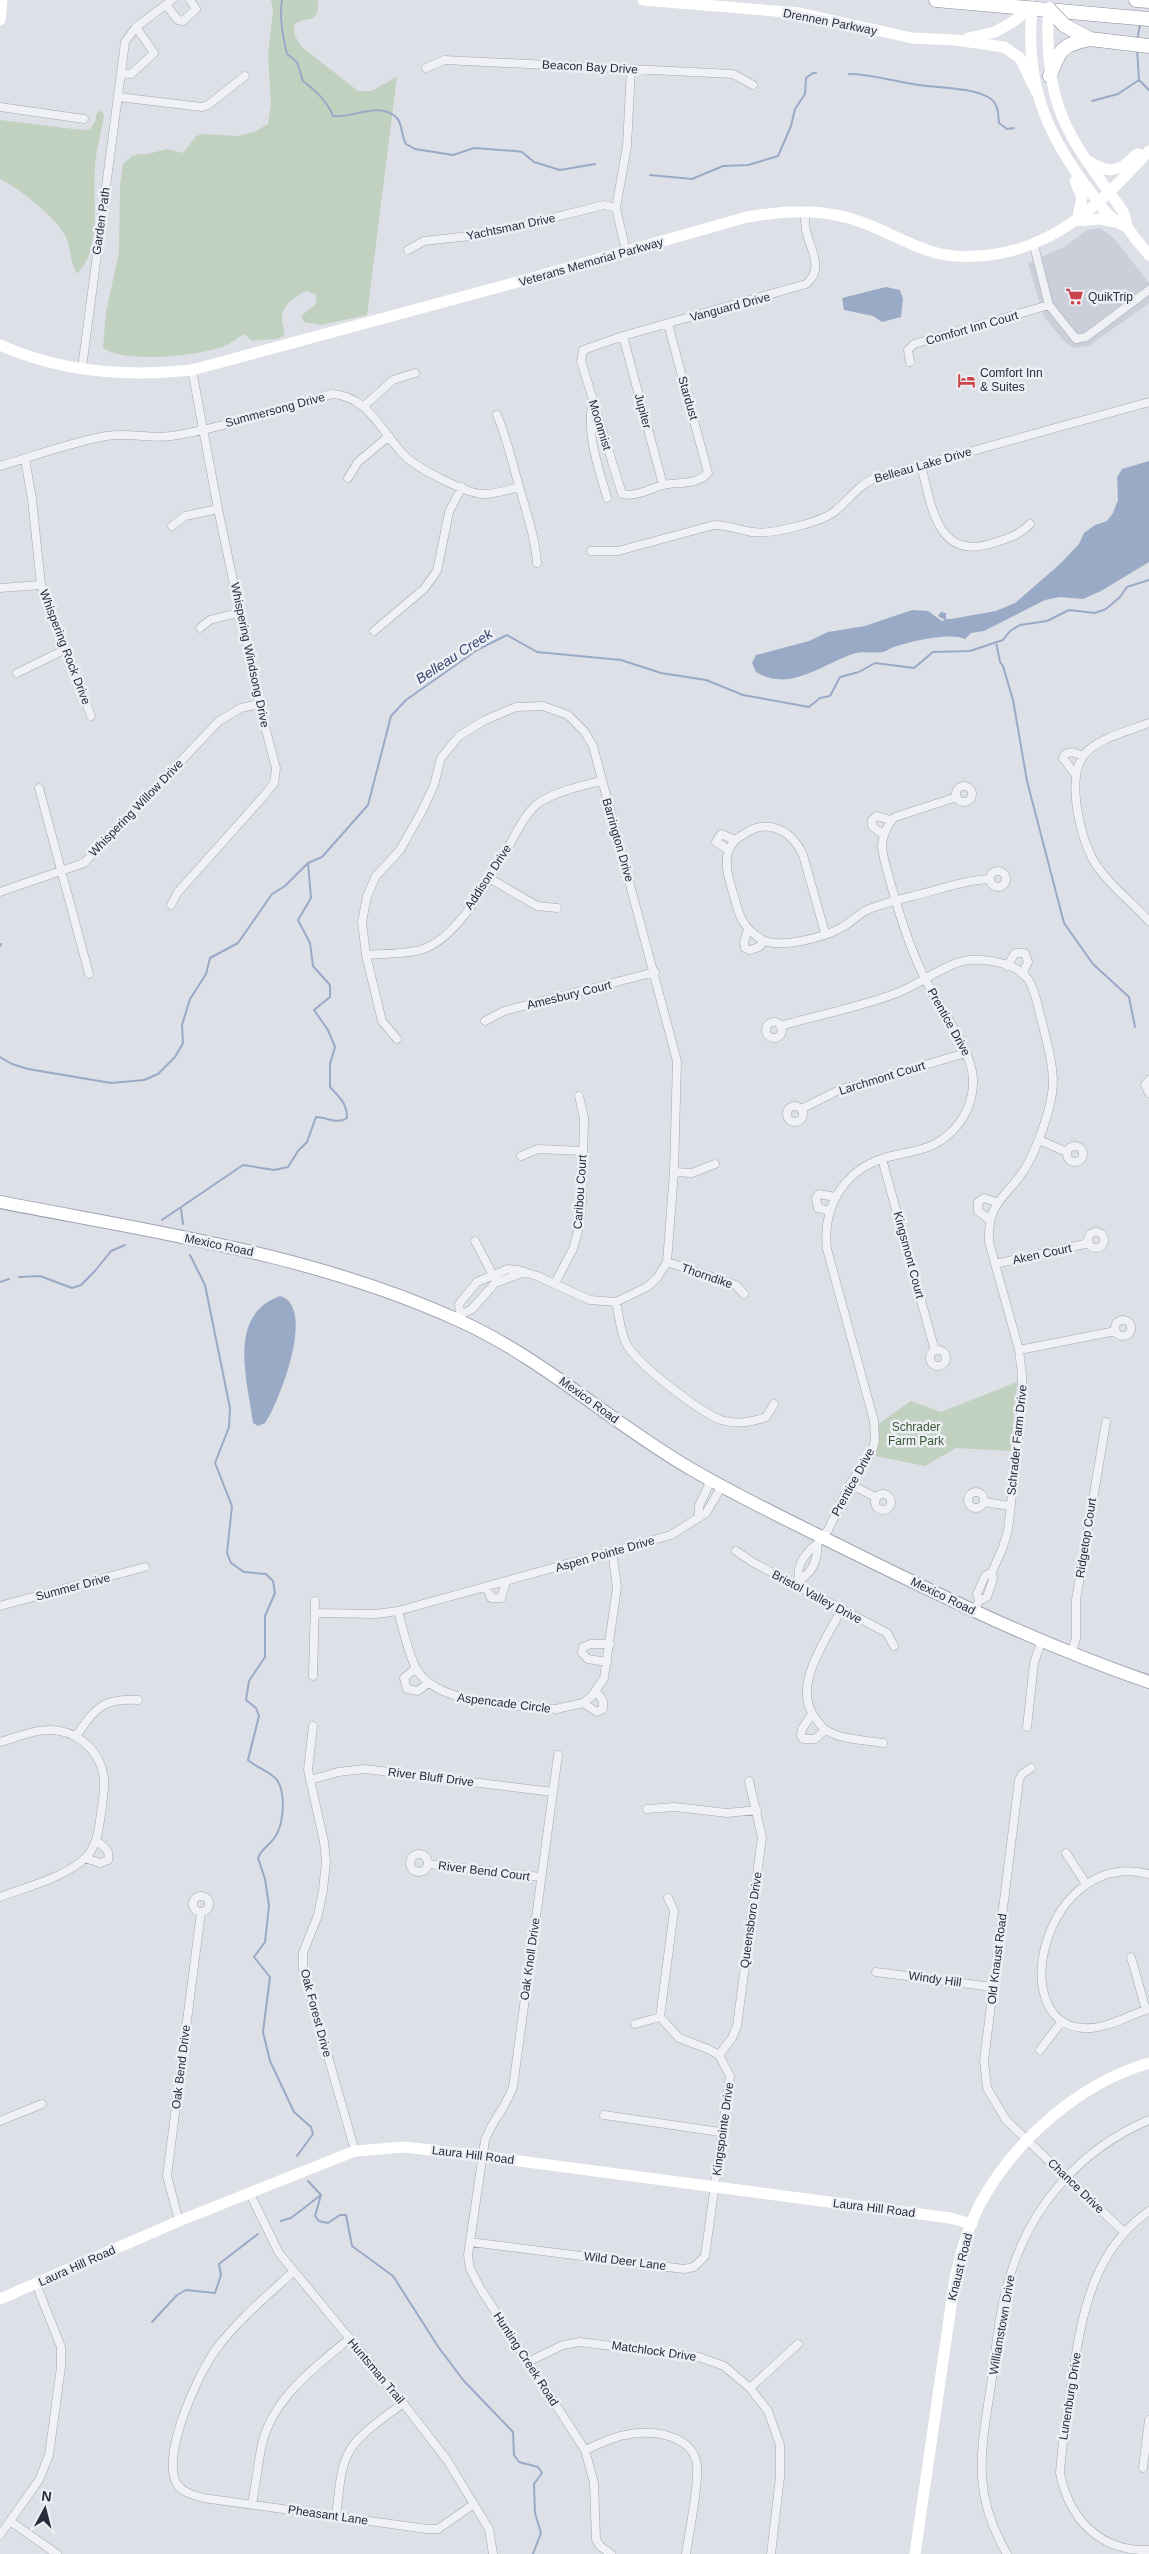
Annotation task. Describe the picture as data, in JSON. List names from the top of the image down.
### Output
{
  "streets": {
    "main road": [
      "Drennen Parkway",
      "Veterans Memorial Parkway",
      "Mexico Road",
      "Laura Hill Road",
      "Knaust Road"
    ],
    "street": [
      "Beacon Bay Drive",
      "Garden Path",
      "Yachtsman Drive",
      "Vanguard Drive",
      "Comfort Inn Court",
      "Stardust",
      "Summersong Drive",
      "Jupiter",
      "Moonmist",
      "Belleau Lake Drive",
      "Whispering Rock Drive",
      "Whispering Windsong Drive",
      "Whispering Willow Drive",
      "Barrington Drive",
      "Addison Drive",
      "Amesbury Court",
      "Prentice Drive",
      "Larchmont Court",
      "Caribou Court",
      "Aken Court",
      "Kingsmont Court",
      "Thorndike",
      "Schrader Farm Drive",
      "Ridgetop Court",
      "Aspen Pointe Drive",
      "Summer Drive",
      "Bristol Valley Drive",
      "Aspencade Circle",
      "River Bluff Drive",
      "River Bend Court",
      "Queensboro Drive",
      "Oak Knoll Drive",
      "Old Knaust Road",
      "Windy Hill",
      "Oak Forest Drive",
      "Oak Bend Drive",
      "Kingspointe Drive",
      "Chance Drive",
      "Wild Deer Lane",
      "Williamstown Drive",
      "Matchlock Drive",
      "Hunting Creek Road",
      "Huntsman Trail",
      "Lunenburg Drive",
      "Pheasant Lane"
    ]
  },
  "crossings": [
    ["Garden Path", "Veterans Memorial Parkway"],
    ["Veterans Memorial Parkway", "Vanguard Drive"],
    ["Veterans Memorial Parkway", "Whispering Windsong Drive"],
    ["Vanguard Drive", "Stardust"],
    ["Vanguard Drive", "Jupiter"],
    ["Vanguard Drive", "Moonmist"],
    ["Stardust", "Jupiter"],
    ["Stardust", "Moonmist"],
    ["Summersong Drive", "Whispering Rock Drive"],
    ["Summersong Drive", "Whispering Windsong Drive"],
    ["Jupiter", "Moonmist"],
    ["Whispering Windsong Drive", "Whispering Willow Drive"],
    ["Barrington Drive", "Addison Drive"],
    ["Barrington Drive", "Amesbury Court"],
    ["Barrington Drive", "Thorndike"],
    ["Prentice Drive", "Larchmont Court"],
    ["Prentice Drive", "Mexico Road"],
    ["Prentice Drive", "Kingsmont Court"],
    ["Prentice Drive", "Bristol Valley Drive"],
    ["Mexico Road", "Schrader Farm Drive"],
    ["Mexico Road", "Ridgetop Court"],
    ["Mexico Road", "Aspen Pointe Drive"],
    ["Aken Court", "Schrader Farm Drive"],
    ["Aspen Pointe Drive", "Aspencade Circle"],
    ["River Bluff Drive", "Oak Knoll Drive"],
    ["River Bluff Drive", "Oak Forest Drive"],
    ["River Bend Court", "Oak Knoll Drive"],
    ["Queensboro Drive", "Kingspointe Drive"],
    ["Oak Knoll Drive", "Laura Hill Road"],
    ["Oak Knoll Drive", "Hunting Creek Road"],
    ["Old Knaust Road", "Windy Hill"],
    ["Old Knaust Road", "Chance Drive"],
    ["Old Knaust Road", "Knaust Road"],
    ["Oak Forest Drive", "Laura Hill Road"],
    ["Oak Bend Drive", "Laura Hill Road"],
    ["Kingspointe Drive", "Laura Hill Road"],
    ["Kingspointe Drive", "Wild Deer Lane"],
    ["Laura Hill Road", "Wild Deer Lane"],
    ["Laura Hill Road", "Knaust Road"],
    ["Laura Hill Road", "Hunting Creek Road"],
    ["Laura Hill Road", "Huntsman Trail"],
    ["Chance Drive", "Knaust Road"],
    ["Chance Drive", "Williamstown Drive"],
    ["Chance Drive", "Lunenburg Drive"],
    ["Wild Deer Lane", "Hunting Creek Road"],
    ["Matchlock Drive", "Hunting Creek Road"],
    ["Huntsman Trail", "Pheasant Lane"]
  ],
  "water": ["Belleau Creek"],
  "parks": ["Schrader Farm Park"],
  "places": {
    "supermarket": ["QuikTrip"],
    "hotel": ["Comfort Inn & Suites"]
  },
  "north": "top"
}
